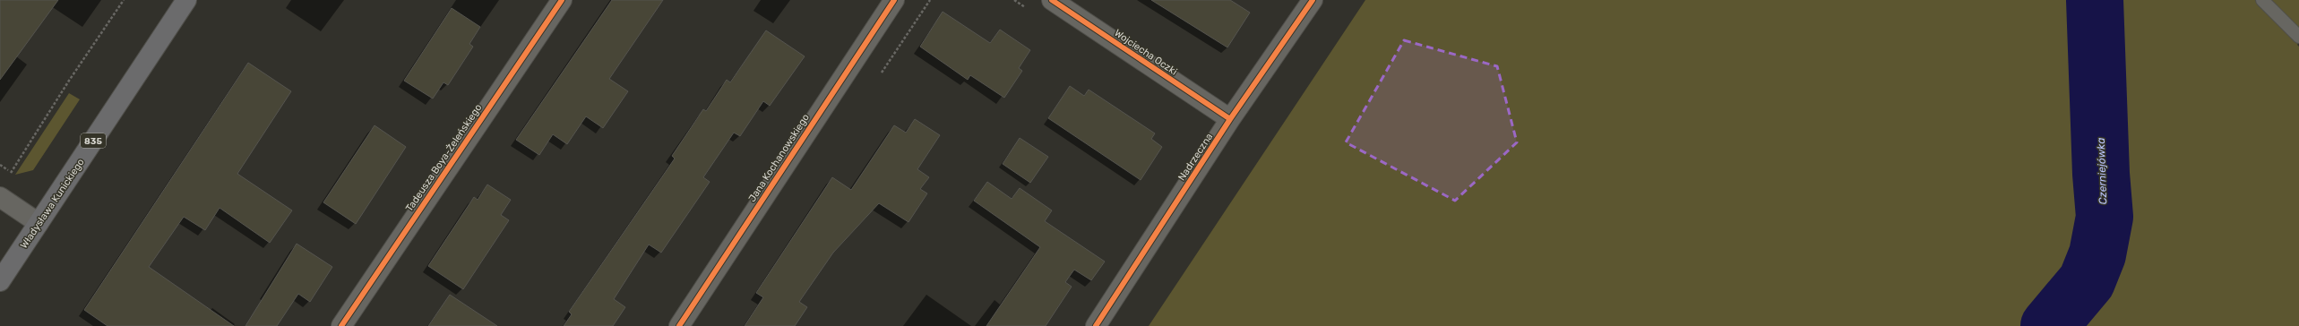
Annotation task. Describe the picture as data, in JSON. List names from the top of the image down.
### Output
{
  "streets": {
    "main road": ["835", "Władysława Kunickiego"],
    "street": [
      "Wojciecha Oczki",
      "Nadrzeczna",
      "Tadeusza Boya-Żeleńskiego",
      "Jana Kochanowskiego"
    ]
  },
  "crossings": [
    ["Wojciecha Oczki", "Nadrzeczna"]
  ],
  "water": ["Czerniejówka"]
}
